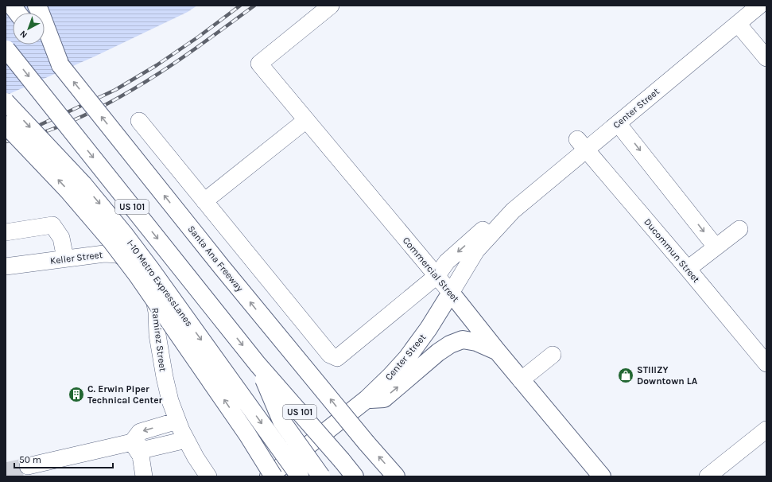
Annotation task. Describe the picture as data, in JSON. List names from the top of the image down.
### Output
{
  "streets": {
    "main road": [
      "Center Street",
      "US 101",
      "Santa Ana Freeway",
      "Commercial Street",
      "I-10 Metro ExpressLanes"
    ],
    "street": ["Ducommun Street", "Keller Street", "Ramirez Street"]
  },
  "crossings": [
    ["Center Street", "Ducommun Street"],
    ["Center Street", "Commercial Street"],
    ["Keller Street", "Ramirez Street"]
  ],
  "places": {
    "shop": ["STIIIZY Downtown LA"],
    "building": ["C. Erwin Piper Technical Center"]
  },
  "scale_bar": "50 m",
  "north": "bottom left"
}
